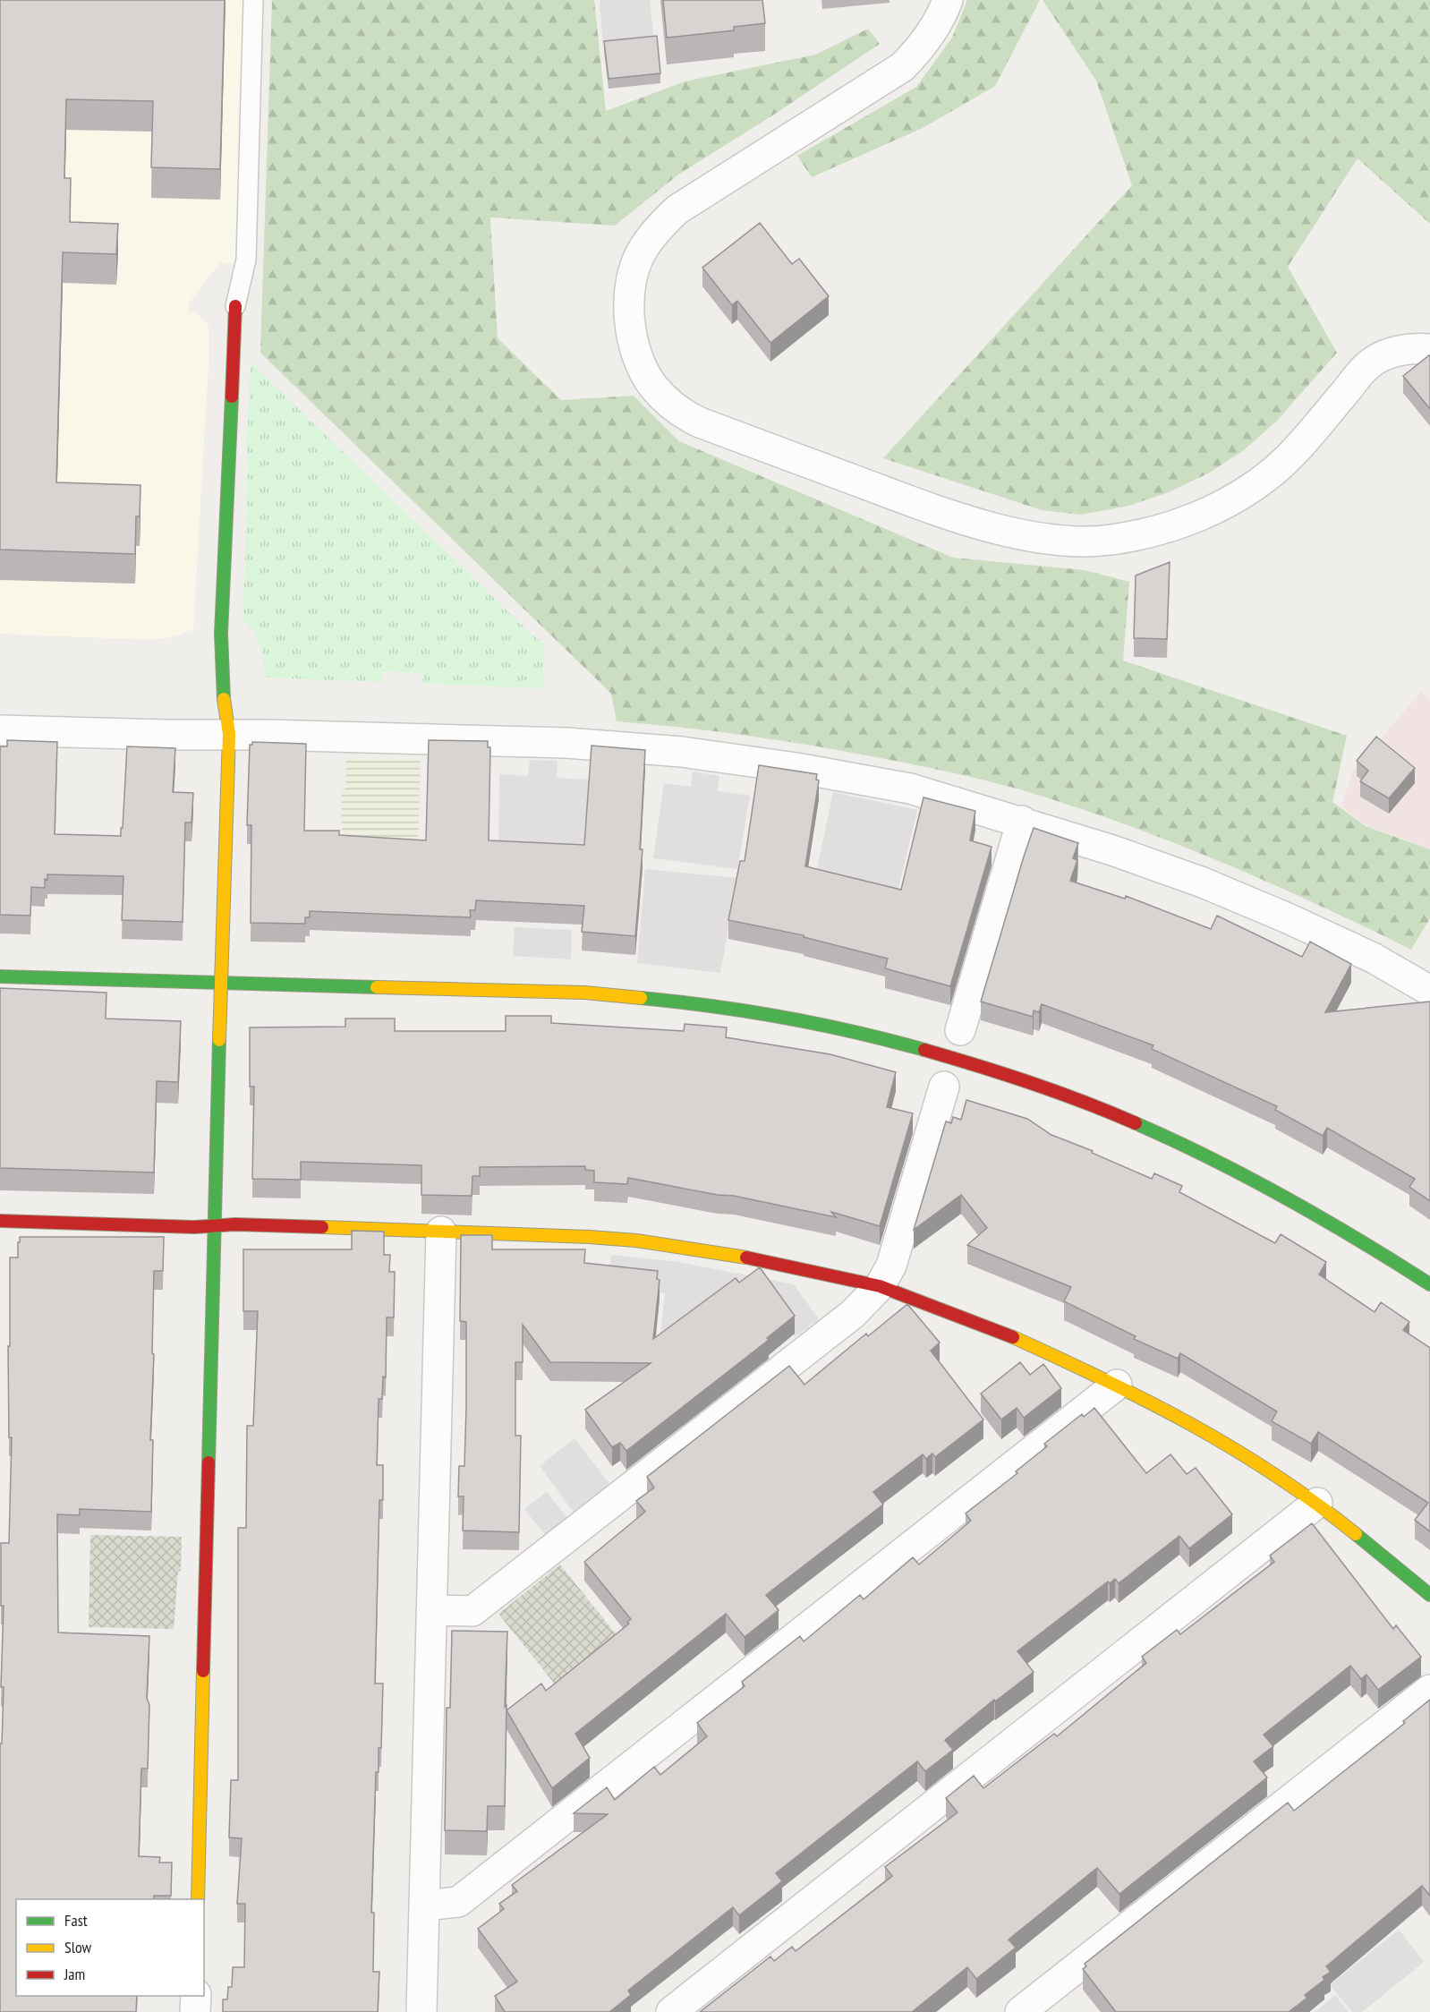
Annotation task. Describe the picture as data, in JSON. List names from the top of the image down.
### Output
{
  "legend": ["Fast", "Slow", "Jam"]
}
